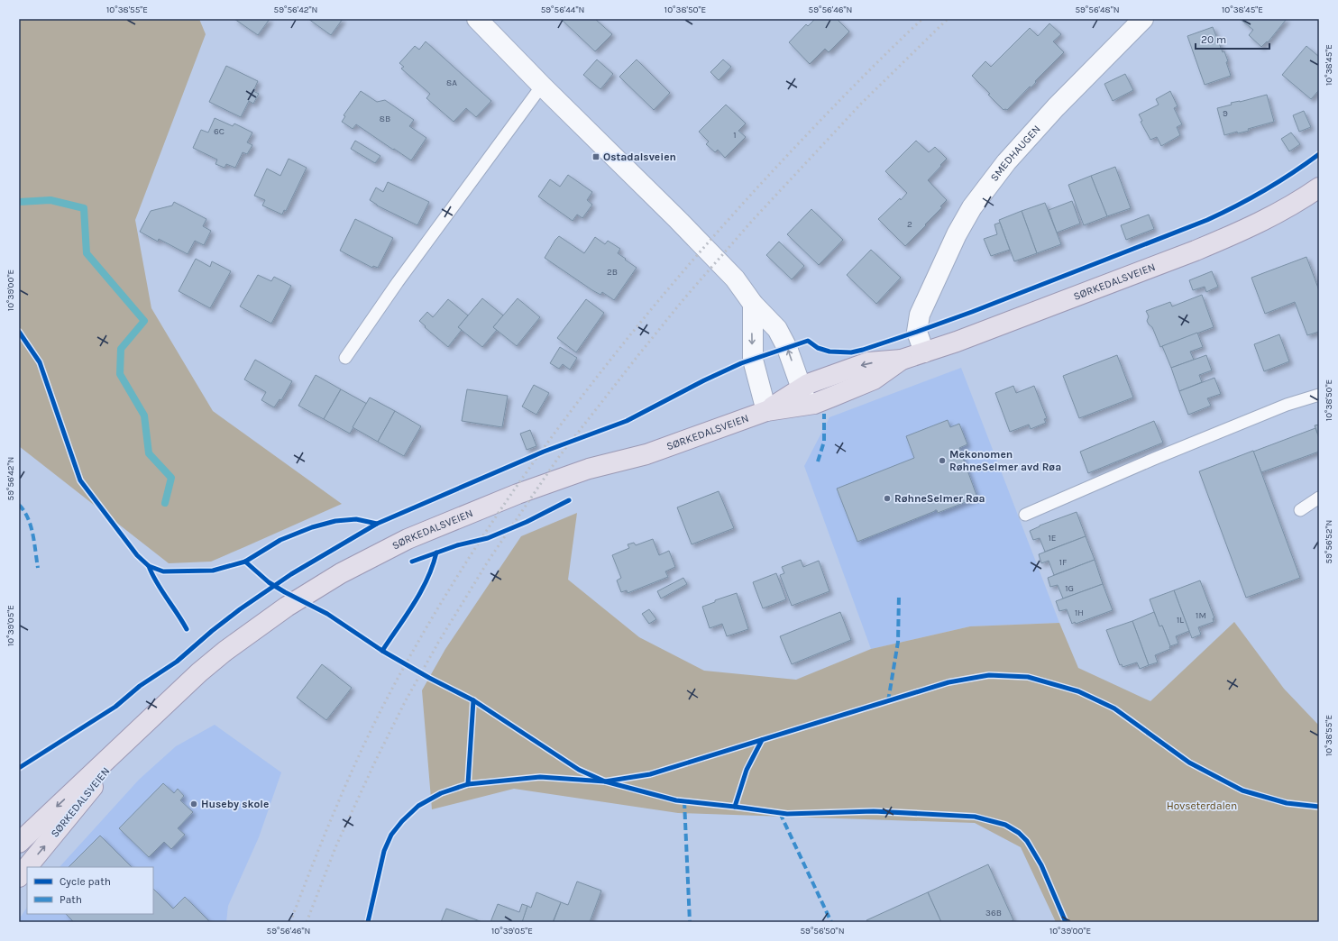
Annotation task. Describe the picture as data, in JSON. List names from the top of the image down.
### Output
{
  "streets": {
    "main road": ["SØRKEDALSVEIEN"],
    "street": ["SMEDHAUGEN"]
  },
  "crossings": [
    ["SMEDHAUGEN", "SØRKEDALSVEIEN"]
  ],
  "parks": ["Hovseterdalen"],
  "places": {
    "transit": ["Ostadalsveien"],
    "other": ["Mekonomen RøhneSelmer avd Røa", "RøhneSelmer Røa", "Huseby skole"]
  },
  "house_numbers": [
    "8A",
    "9",
    "8B",
    "6C",
    "1",
    "2",
    "2B",
    "1E",
    "1F",
    "1G",
    "1H",
    "1M",
    "1L",
    "36B"
  ],
  "legend": ["Cycle path", "Path"],
  "scale_bar": "20 m",
  "coordinates": [
    "10°38'55\"E",
    "59°56'42\"N",
    "59°56'44\"N",
    "10°38'50\"E",
    "59°56'46\"N",
    "59°56'48\"N",
    "10°38'45\"E",
    "10°39'00\"E",
    "59°56'52\"N",
    "10°39'05\"E",
    "59°56'50\"N"
  ]
}
